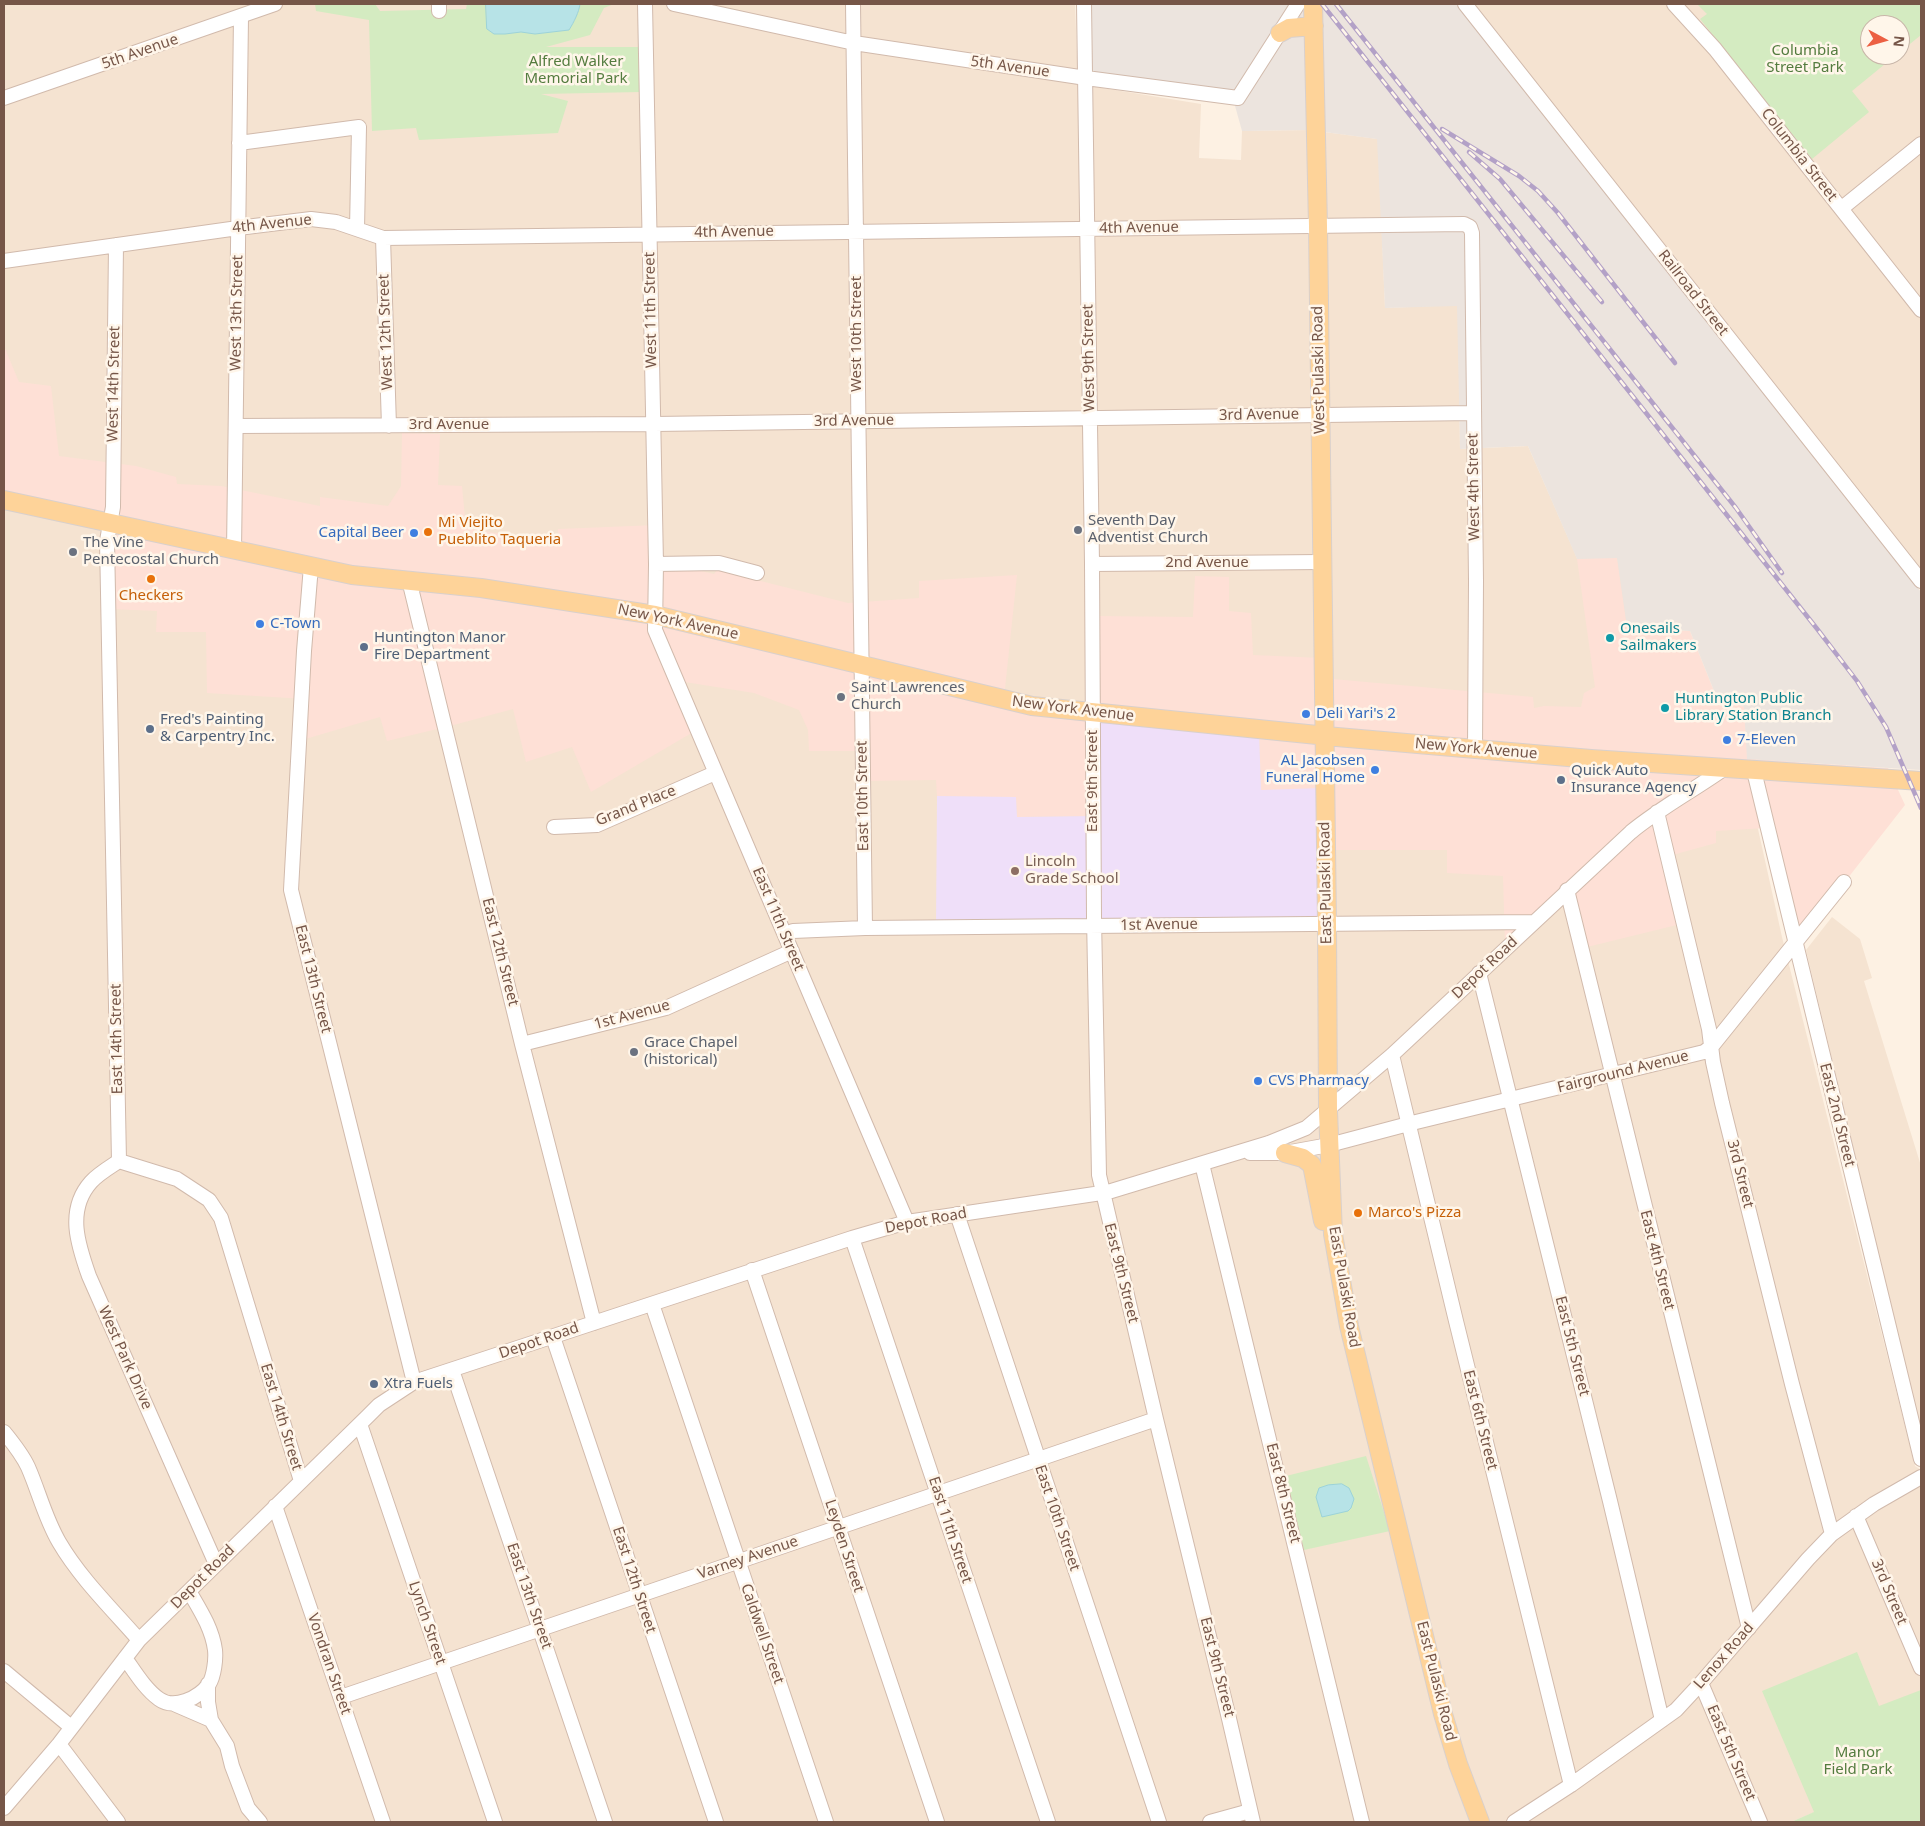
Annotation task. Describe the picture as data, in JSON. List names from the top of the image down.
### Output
{
  "streets": {
    "main road": ["West Pulaski Road", "New York Avenue", "East Pulaski Road"],
    "street": [
      "5th Avenue",
      "Columbia Street",
      "4th Avenue",
      "Railroad Street",
      "West 11th Street",
      "West 13th Street",
      "West 12th Street",
      "West 10th Street",
      "West 9th Street",
      "West 14th Street",
      "3rd Avenue",
      "West 4th Street",
      "2nd Avenue",
      "East 9th Street",
      "East 10th Street",
      "Grand Place",
      "East 11th Street",
      "1st Avenue",
      "East 12th Street",
      "Depot Road",
      "East 13th Street",
      "East 14th Street",
      "Fairground Avenue",
      "East 2nd Street",
      "3rd Street",
      "East 4th Street",
      "East 5th Street",
      "West Park Drive",
      "East 6th Street",
      "East 8th Street",
      "Leyden Street",
      "Varney Avenue",
      "Lynch Street",
      "Caldwell Street",
      "Lenox Road",
      "Vondran Street"
    ]
  },
  "crossings": [
    ["5th Avenue", "West 13th Street"],
    ["5th Avenue", "West 10th Street"],
    ["5th Avenue", "West 9th Street"],
    ["4th Avenue", "West 11th Street"],
    ["4th Avenue", "West 13th Street"],
    ["4th Avenue", "West 12th Street"],
    ["4th Avenue", "West 10th Street"],
    ["4th Avenue", "West 9th Street"],
    ["4th Avenue", "West Pulaski Road"],
    ["4th Avenue", "West 14th Street"],
    ["4th Avenue", "West 4th Street"],
    ["West 11th Street", "3rd Avenue"],
    ["West 11th Street", "New York Avenue"],
    ["West 11th Street", "East 11th Street"],
    ["West 13th Street", "3rd Avenue"],
    ["West 13th Street", "New York Avenue"],
    ["West 12th Street", "3rd Avenue"],
    ["West 10th Street", "3rd Avenue"],
    ["West 10th Street", "New York Avenue"],
    ["West 10th Street", "East 10th Street"],
    ["West 9th Street", "3rd Avenue"],
    ["West 9th Street", "2nd Avenue"],
    ["West 9th Street", "New York Avenue"],
    ["West 9th Street", "East 9th Street"],
    ["West Pulaski Road", "3rd Avenue"],
    ["West Pulaski Road", "2nd Avenue"],
    ["West Pulaski Road", "New York Avenue"],
    ["West Pulaski Road", "East Pulaski Road"],
    ["West 14th Street", "New York Avenue"],
    ["West 14th Street", "East 14th Street"],
    ["3rd Avenue", "West 4th Street"],
    ["West 4th Street", "New York Avenue"],
    ["New York Avenue", "East 9th Street"],
    ["New York Avenue", "East 10th Street"],
    ["New York Avenue", "East Pulaski Road"],
    ["New York Avenue", "East 11th Street"],
    ["New York Avenue", "East 12th Street"],
    ["New York Avenue", "Depot Road"],
    ["New York Avenue", "East 13th Street"],
    ["New York Avenue", "East 14th Street"],
    ["New York Avenue", "East 2nd Street"],
    ["East 9th Street", "1st Avenue"],
    ["East 9th Street", "Depot Road"],
    ["East 9th Street", "Varney Avenue"],
    ["East 10th Street", "1st Avenue"],
    ["East 10th Street", "Depot Road"],
    ["East 10th Street", "Varney Avenue"],
    ["Grand Place", "East 11th Street"],
    ["East Pulaski Road", "1st Avenue"],
    ["East Pulaski Road", "Depot Road"],
    ["East Pulaski Road", "Fairground Avenue"],
    ["East 11th Street", "1st Avenue"],
    ["East 11th Street", "Depot Road"],
    ["East 11th Street", "Varney Avenue"],
    ["1st Avenue", "East 12th Street"],
    ["1st Avenue", "Depot Road"],
    ["East 12th Street", "Depot Road"],
    ["East 12th Street", "Varney Avenue"],
    ["Depot Road", "East 13th Street"],
    ["Depot Road", "East 14th Street"],
    ["Depot Road", "Fairground Avenue"],
    ["Depot Road", "3rd Street"],
    ["Depot Road", "East 4th Street"],
    ["Depot Road", "East 5th Street"],
    ["Depot Road", "West Park Drive"],
    ["Depot Road", "East 6th Street"],
    ["Depot Road", "East 8th Street"],
    ["Depot Road", "Leyden Street"],
    ["Depot Road", "Lynch Street"],
    ["Depot Road", "Caldwell Street"],
    ["Depot Road", "Vondran Street"],
    ["East 13th Street", "Varney Avenue"],
    ["East 14th Street", "West Park Drive"],
    ["Fairground Avenue", "East 2nd Street"],
    ["Fairground Avenue", "3rd Street"],
    ["Fairground Avenue", "East 4th Street"],
    ["Fairground Avenue", "East 5th Street"],
    ["Fairground Avenue", "East 6th Street"],
    ["3rd Street", "Lenox Road"],
    ["East 4th Street", "Lenox Road"],
    ["East 5th Street", "Lenox Road"],
    ["East 6th Street", "Lenox Road"],
    ["Leyden Street", "Varney Avenue"],
    ["Varney Avenue", "Lynch Street"],
    ["Varney Avenue", "Caldwell Street"],
    ["Varney Avenue", "Vondran Street"]
  ],
  "parks": ["Columbia Street Park", "Alfred Walker Memorial Park", "Manor Field Park"],
  "places": [
    "Seventh Day Adventist Church",
    "Mi Viejito Pueblito Taqueria",
    "Capital Beer",
    "The Vine Pentecostal Church",
    "Checkers",
    "C-Town",
    "Onesails Sailmakers",
    "Huntington Manor Fire Department",
    "Saint Lawrences Church",
    "Huntington Public Library Station Branch",
    "Deli Yari's 2",
    "Fred's Painting & Carpentry Inc.",
    "7-Eleven",
    "AL Jacobsen Funeral Home",
    "Quick Auto Insurance Agency",
    "Lincoln Grade School",
    "Grace Chapel (historical)",
    "CVS Pharmacy",
    "Marco's Pizza",
    "Xtra Fuels"
  ],
  "north": "right"
}
